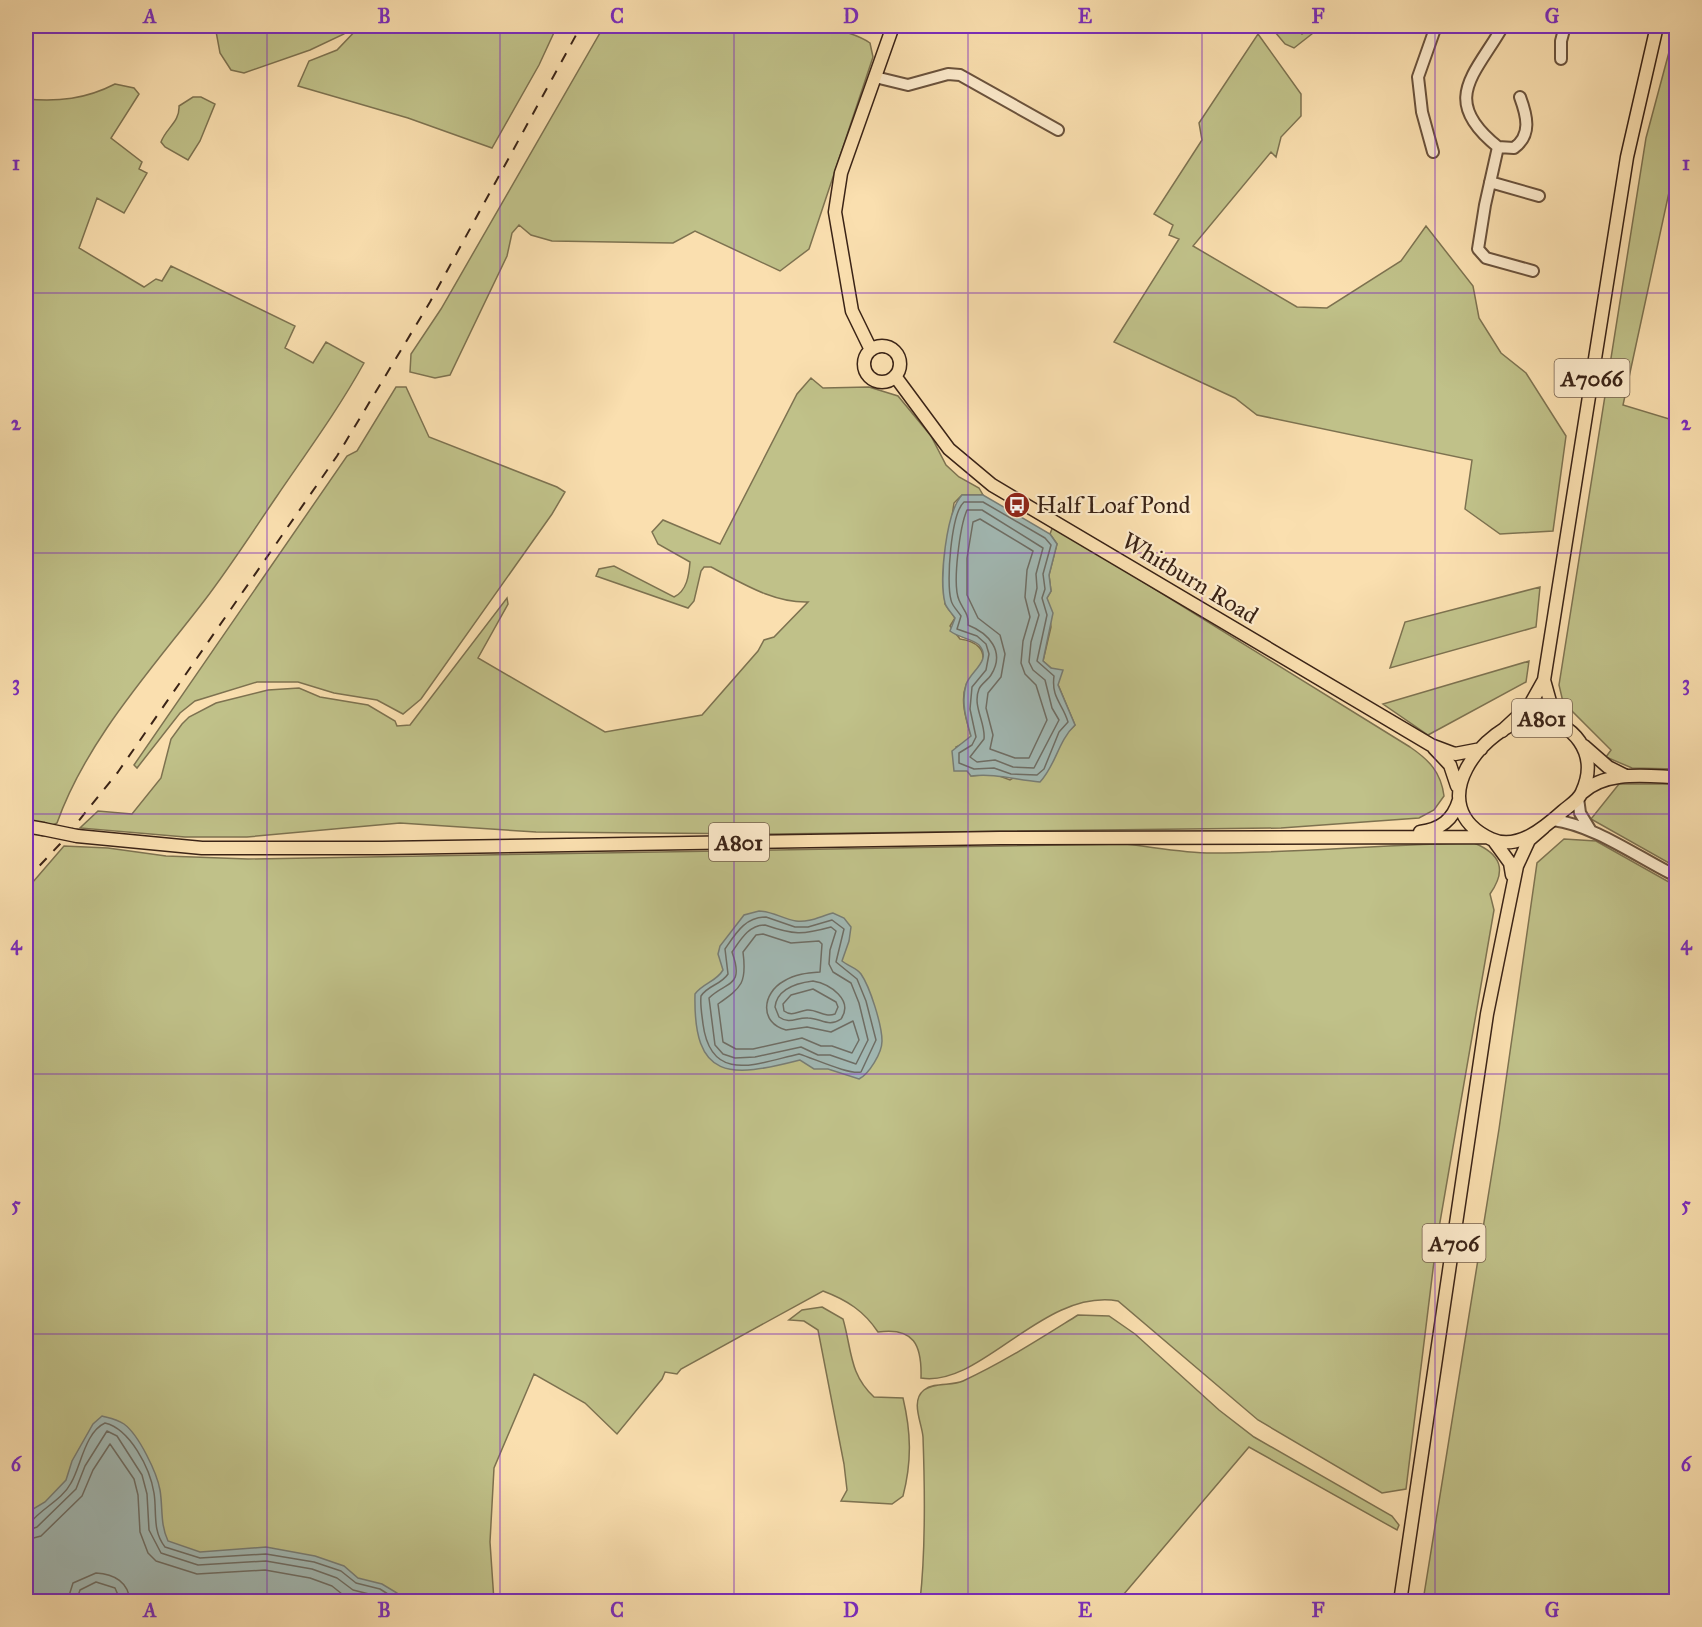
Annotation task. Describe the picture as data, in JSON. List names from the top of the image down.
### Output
{
  "streets": {
    "main road": [
      "A7066",
      "Whitburn Road",
      "A801",
      "A706"
    ]
  },
  "crossings": [
    ["A7066", "Whitburn Road"],
    ["A7066", "A801"],
    ["A7066", "A706"],
    ["Whitburn Road", "A801"],
    ["Whitburn Road", "A706"],
    ["A801", "A706"]
  ],
  "places": {
    "bus stop": ["Half Loaf Pond"]
  },
  "grid": {
    "columns": [
      "A",
      "B",
      "C",
      "D",
      "E",
      "F",
      "G"
    ],
    "rows": [
      "1",
      "2",
      "3",
      "4",
      "5",
      "6"
    ]
  }
}
